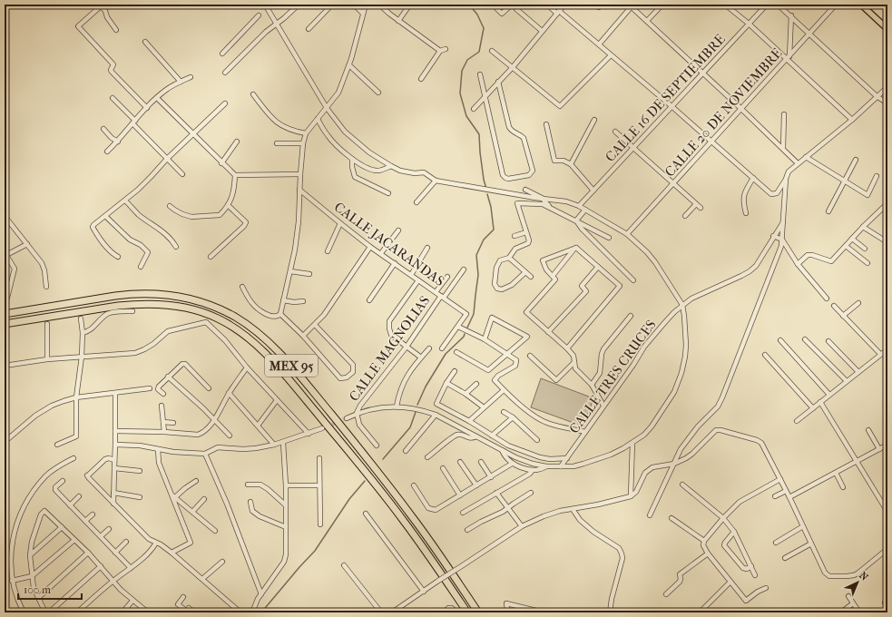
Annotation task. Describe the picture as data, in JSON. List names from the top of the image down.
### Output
{
  "streets": {
    "highway": ["MEX 95"],
    "street": [
      "CALLE 16 DE SEPTIEMBRE",
      "CALLE 20 DE NOVIEMBRE",
      "CALLE JACARANDAS",
      "CALLE MAGNOLIAS",
      "CALLE TRES CRUCES"
    ]
  },
  "crossings": [
    ["CALLE JACARANDAS", "CALLE MAGNOLIAS"]
  ],
  "scale_bar": "100 m",
  "north": "top right"
}
